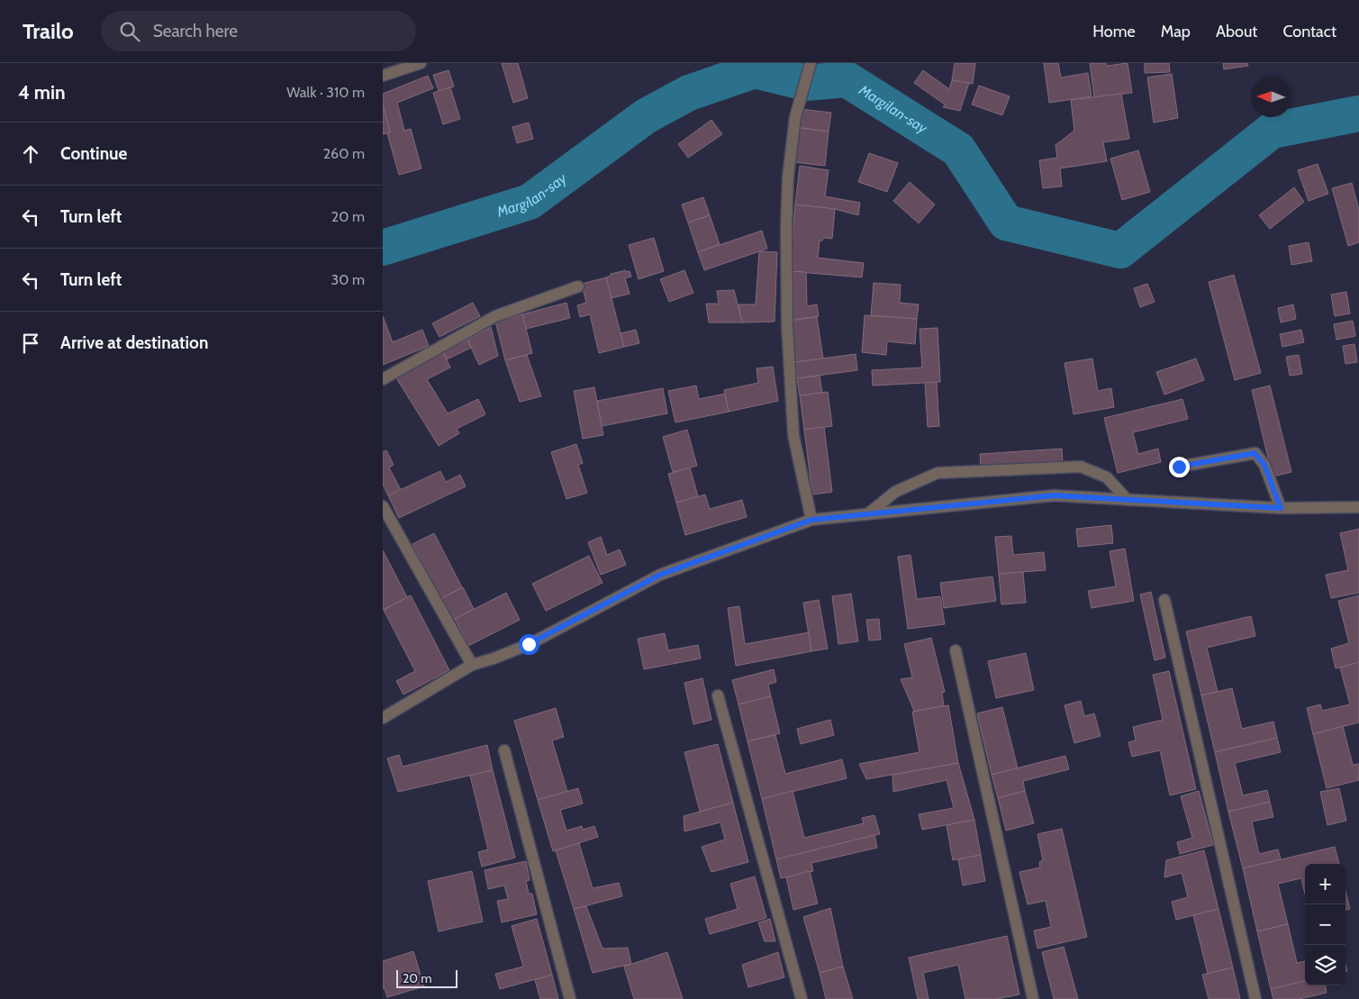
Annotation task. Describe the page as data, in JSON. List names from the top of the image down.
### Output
{
  "water": ["Margilan-say"],
  "scale_bar": "20 m",
  "north": "left",
  "page": {
    "header": "Trailo",
    "search": "Search here",
    "nav": [
      "Home",
      "Map",
      "About",
      "Contact"
    ],
    "heading": ["4 min", "Walk · 310 m"],
    "list": [
      ["Continue", "260 m"],
      ["Turn left", "20 m"],
      ["Turn left", "30 m"],
      "Arrive at destination"
    ],
    "map_buttons": ["+", "−"],
    "scale": "20 m"
  }
}
